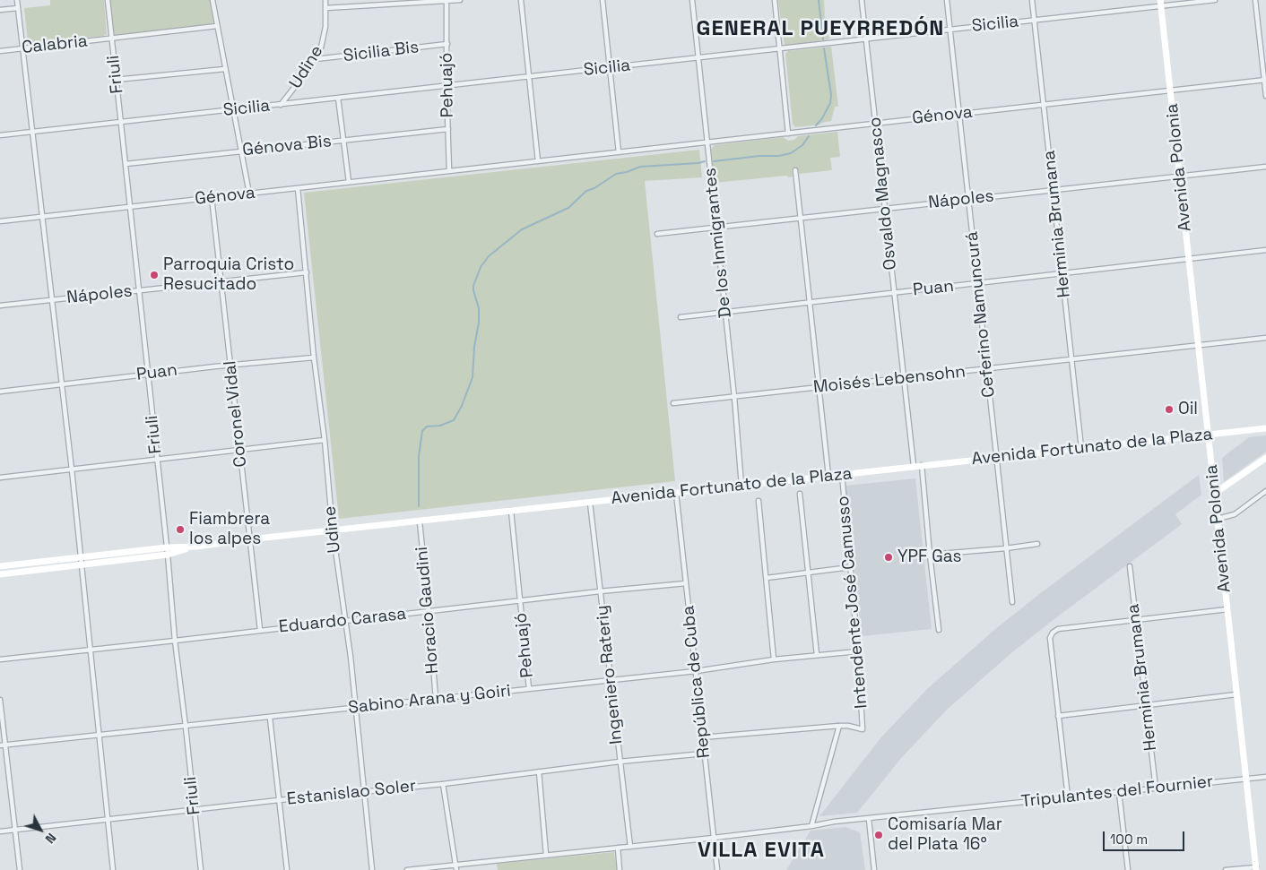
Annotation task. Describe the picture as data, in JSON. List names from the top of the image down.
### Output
{
  "streets": {
    "main road": ["Avenida Polonia", "Avenida Fortunato de la Plaza"],
    "street": [
      "Sicilia",
      "Calabria",
      "Sicilia Bis",
      "Udine",
      "Friuli",
      "Pehuajó",
      "Génova",
      "Génova Bis",
      "Osvaldo Magnasco",
      "Nápoles",
      "Herminia Brumana",
      "De los Inmigrantes",
      "Puan",
      "Ceferino Namuncurá",
      "Moisés Lebensohn",
      "Coronel Vidal",
      "Intendente José Camusso",
      "Horacio Gaudini",
      "Eduardo Carasa",
      "Ingeniero Rateriy",
      "República de Cuba",
      "Sabino Arana y Goiri",
      "Tripulantes del Fournier",
      "Estanislao Soler"
    ]
  },
  "crossings": [
    ["Sicilia", "Udine"],
    ["Sicilia", "Friuli"],
    ["Sicilia", "Pehuajó"],
    ["Sicilia", "Avenida Polonia"],
    ["Sicilia", "Osvaldo Magnasco"],
    ["Sicilia", "Herminia Brumana"],
    ["Sicilia", "De los Inmigrantes"],
    ["Sicilia", "Ceferino Namuncurá"],
    ["Calabria", "Friuli"],
    ["Sicilia Bis", "Udine"],
    ["Sicilia Bis", "Pehuajó"],
    ["Udine", "Génova"],
    ["Udine", "Nápoles"],
    ["Udine", "Puan"],
    ["Udine", "Avenida Fortunato de la Plaza"],
    ["Udine", "Eduardo Carasa"],
    ["Udine", "Sabino Arana y Goiri"],
    ["Udine", "Estanislao Soler"],
    ["Friuli", "Génova"],
    ["Friuli", "Génova Bis"],
    ["Friuli", "Nápoles"],
    ["Friuli", "Puan"],
    ["Friuli", "Avenida Fortunato de la Plaza"],
    ["Friuli", "Eduardo Carasa"],
    ["Friuli", "Sabino Arana y Goiri"],
    ["Friuli", "Estanislao Soler"],
    ["Pehuajó", "Génova"],
    ["Pehuajó", "Génova Bis"],
    ["Pehuajó", "Avenida Fortunato de la Plaza"],
    ["Pehuajó", "Eduardo Carasa"],
    ["Pehuajó", "Sabino Arana y Goiri"],
    ["Génova", "Avenida Polonia"],
    ["Génova", "Osvaldo Magnasco"],
    ["Génova", "Herminia Brumana"],
    ["Génova", "De los Inmigrantes"],
    ["Génova", "Ceferino Namuncurá"],
    ["Génova", "Coronel Vidal"],
    ["Avenida Polonia", "Nápoles"],
    ["Avenida Polonia", "Puan"],
    ["Avenida Polonia", "Moisés Lebensohn"],
    ["Avenida Polonia", "Avenida Fortunato de la Plaza"],
    ["Avenida Polonia", "Tripulantes del Fournier"],
    ["Osvaldo Magnasco", "Nápoles"],
    ["Osvaldo Magnasco", "Puan"],
    ["Osvaldo Magnasco", "Moisés Lebensohn"],
    ["Osvaldo Magnasco", "Avenida Fortunato de la Plaza"],
    ["Nápoles", "Herminia Brumana"],
    ["Nápoles", "De los Inmigrantes"],
    ["Nápoles", "Ceferino Namuncurá"],
    ["Nápoles", "Coronel Vidal"],
    ["Nápoles", "Intendente José Camusso"],
    ["Herminia Brumana", "Puan"],
    ["Herminia Brumana", "Moisés Lebensohn"],
    ["Herminia Brumana", "Avenida Fortunato de la Plaza"],
    ["Herminia Brumana", "Tripulantes del Fournier"],
    ["De los Inmigrantes", "Puan"],
    ["De los Inmigrantes", "Moisés Lebensohn"],
    ["De los Inmigrantes", "Avenida Fortunato de la Plaza"],
    ["Puan", "Ceferino Namuncurá"],
    ["Puan", "Coronel Vidal"],
    ["Puan", "Intendente José Camusso"],
    ["Ceferino Namuncurá", "Moisés Lebensohn"],
    ["Ceferino Namuncurá", "Avenida Fortunato de la Plaza"],
    ["Moisés Lebensohn", "Intendente José Camusso"],
    ["Coronel Vidal", "Avenida Fortunato de la Plaza"],
    ["Coronel Vidal", "Eduardo Carasa"],
    ["Avenida Fortunato de la Plaza", "Intendente José Camusso"],
    ["Avenida Fortunato de la Plaza", "Horacio Gaudini"],
    ["Avenida Fortunato de la Plaza", "Ingeniero Rateriy"],
    ["Avenida Fortunato de la Plaza", "República de Cuba"],
    ["Intendente José Camusso", "Sabino Arana y Goiri"],
    ["Horacio Gaudini", "Eduardo Carasa"],
    ["Horacio Gaudini", "Sabino Arana y Goiri"],
    ["Eduardo Carasa", "Ingeniero Rateriy"],
    ["Eduardo Carasa", "República de Cuba"],
    ["Ingeniero Rateriy", "Sabino Arana y Goiri"],
    ["Ingeniero Rateriy", "Tripulantes del Fournier"],
    ["Ingeniero Rateriy", "Estanislao Soler"],
    ["República de Cuba", "Sabino Arana y Goiri"],
    ["República de Cuba", "Tripulantes del Fournier"],
    ["República de Cuba", "Estanislao Soler"]
  ],
  "districts": ["GENERAL PUEYRREDÓN", "VILLA EVITA"],
  "places": [
    "Parroquia Cristo Resucitado",
    "Oil",
    "Fiambrera los alpes",
    "YPF Gas",
    "Comisaría Mar del Plata 16°"
  ],
  "scale_bar": "100 m",
  "north": "bottom right"
}
